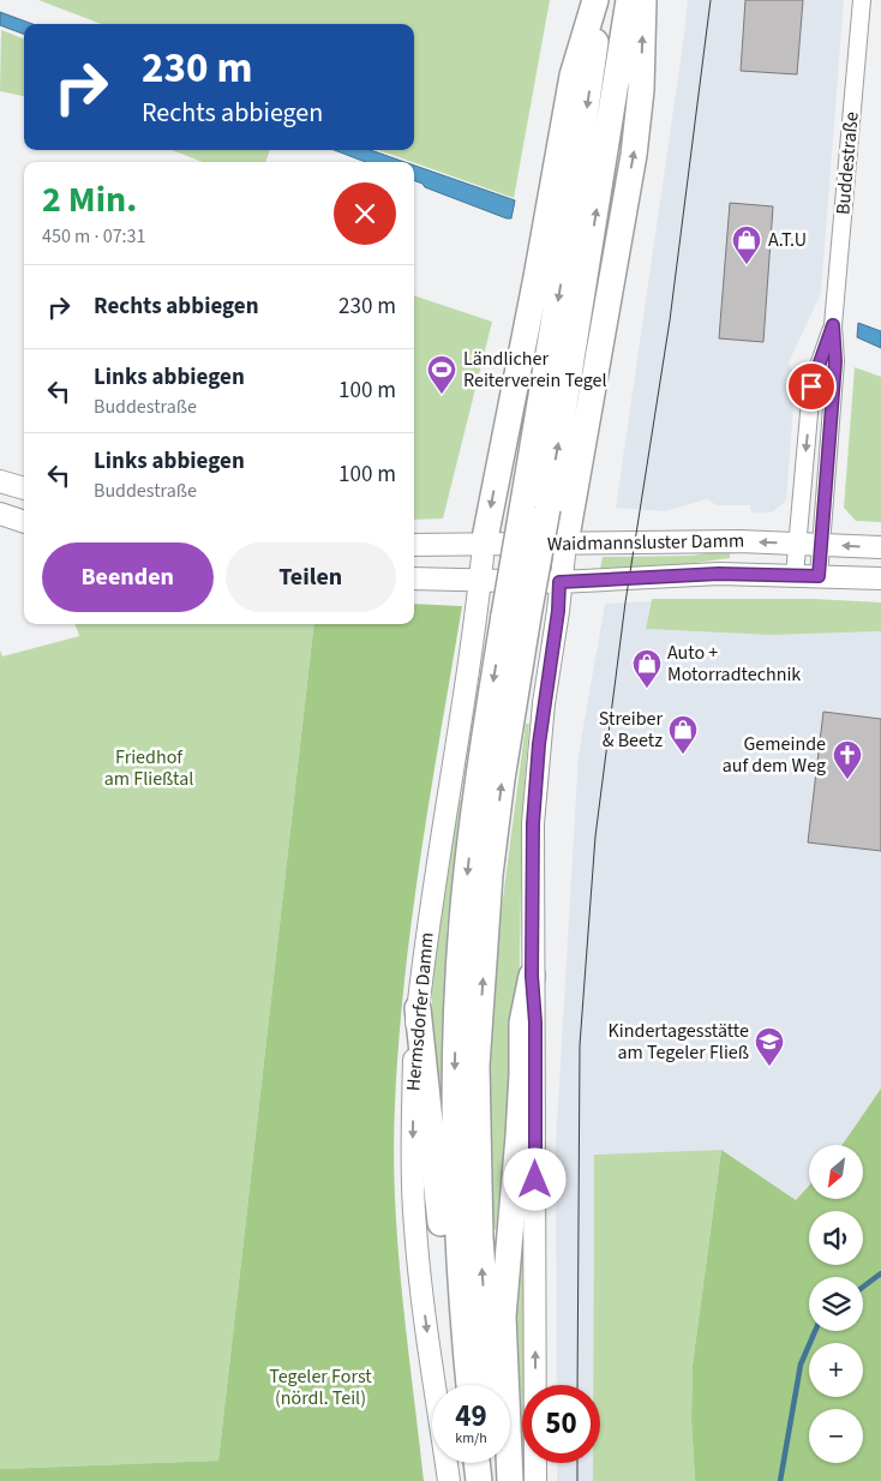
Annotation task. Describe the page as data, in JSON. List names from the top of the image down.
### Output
{
  "streets": {
    "main road": ["Waidmannsluster Damm", "Hermsdorfer Damm"],
    "street": ["Buddestraße"]
  },
  "crossings": [
    ["Buddestraße", "Waidmannsluster Damm"],
    ["Waidmannsluster Damm", "Hermsdorfer Damm"]
  ],
  "parks": ["Friedhof am Fließtal", "Tegeler Forst (nördl. Teil)"],
  "places": {
    "shop": ["A.T.U", "Auto + Motorradtechnik", "Streiber & Beetz"],
    "sports": ["Ländlicher Reiterverein Tegel"],
    "church": ["Gemeinde auf dem Weg"],
    "school or university": ["Kindertagesstätte am Tegeler Fließ"]
  },
  "north": "bottom left",
  "page": {
    "turn": ["230 m", "Rechts abbiegen"],
    "heading": ["2 Min.", "450 m · 07:31"],
    "list": [
      {
        "name": "Rechts abbiegen",
        "value": "230 m"
      },
      {
        "name": "Links abbiegen",
        "note": "Buddestraße",
        "value": "100 m"
      },
      {
        "name": "Links abbiegen",
        "note": "Buddestraße",
        "value": "100 m"
      }
    ],
    "buttons": ["Beenden", "Teilen"],
    "map_buttons": ["+", "−"],
    "speed": "49 km/h",
    "limit": "50"
  }
}
